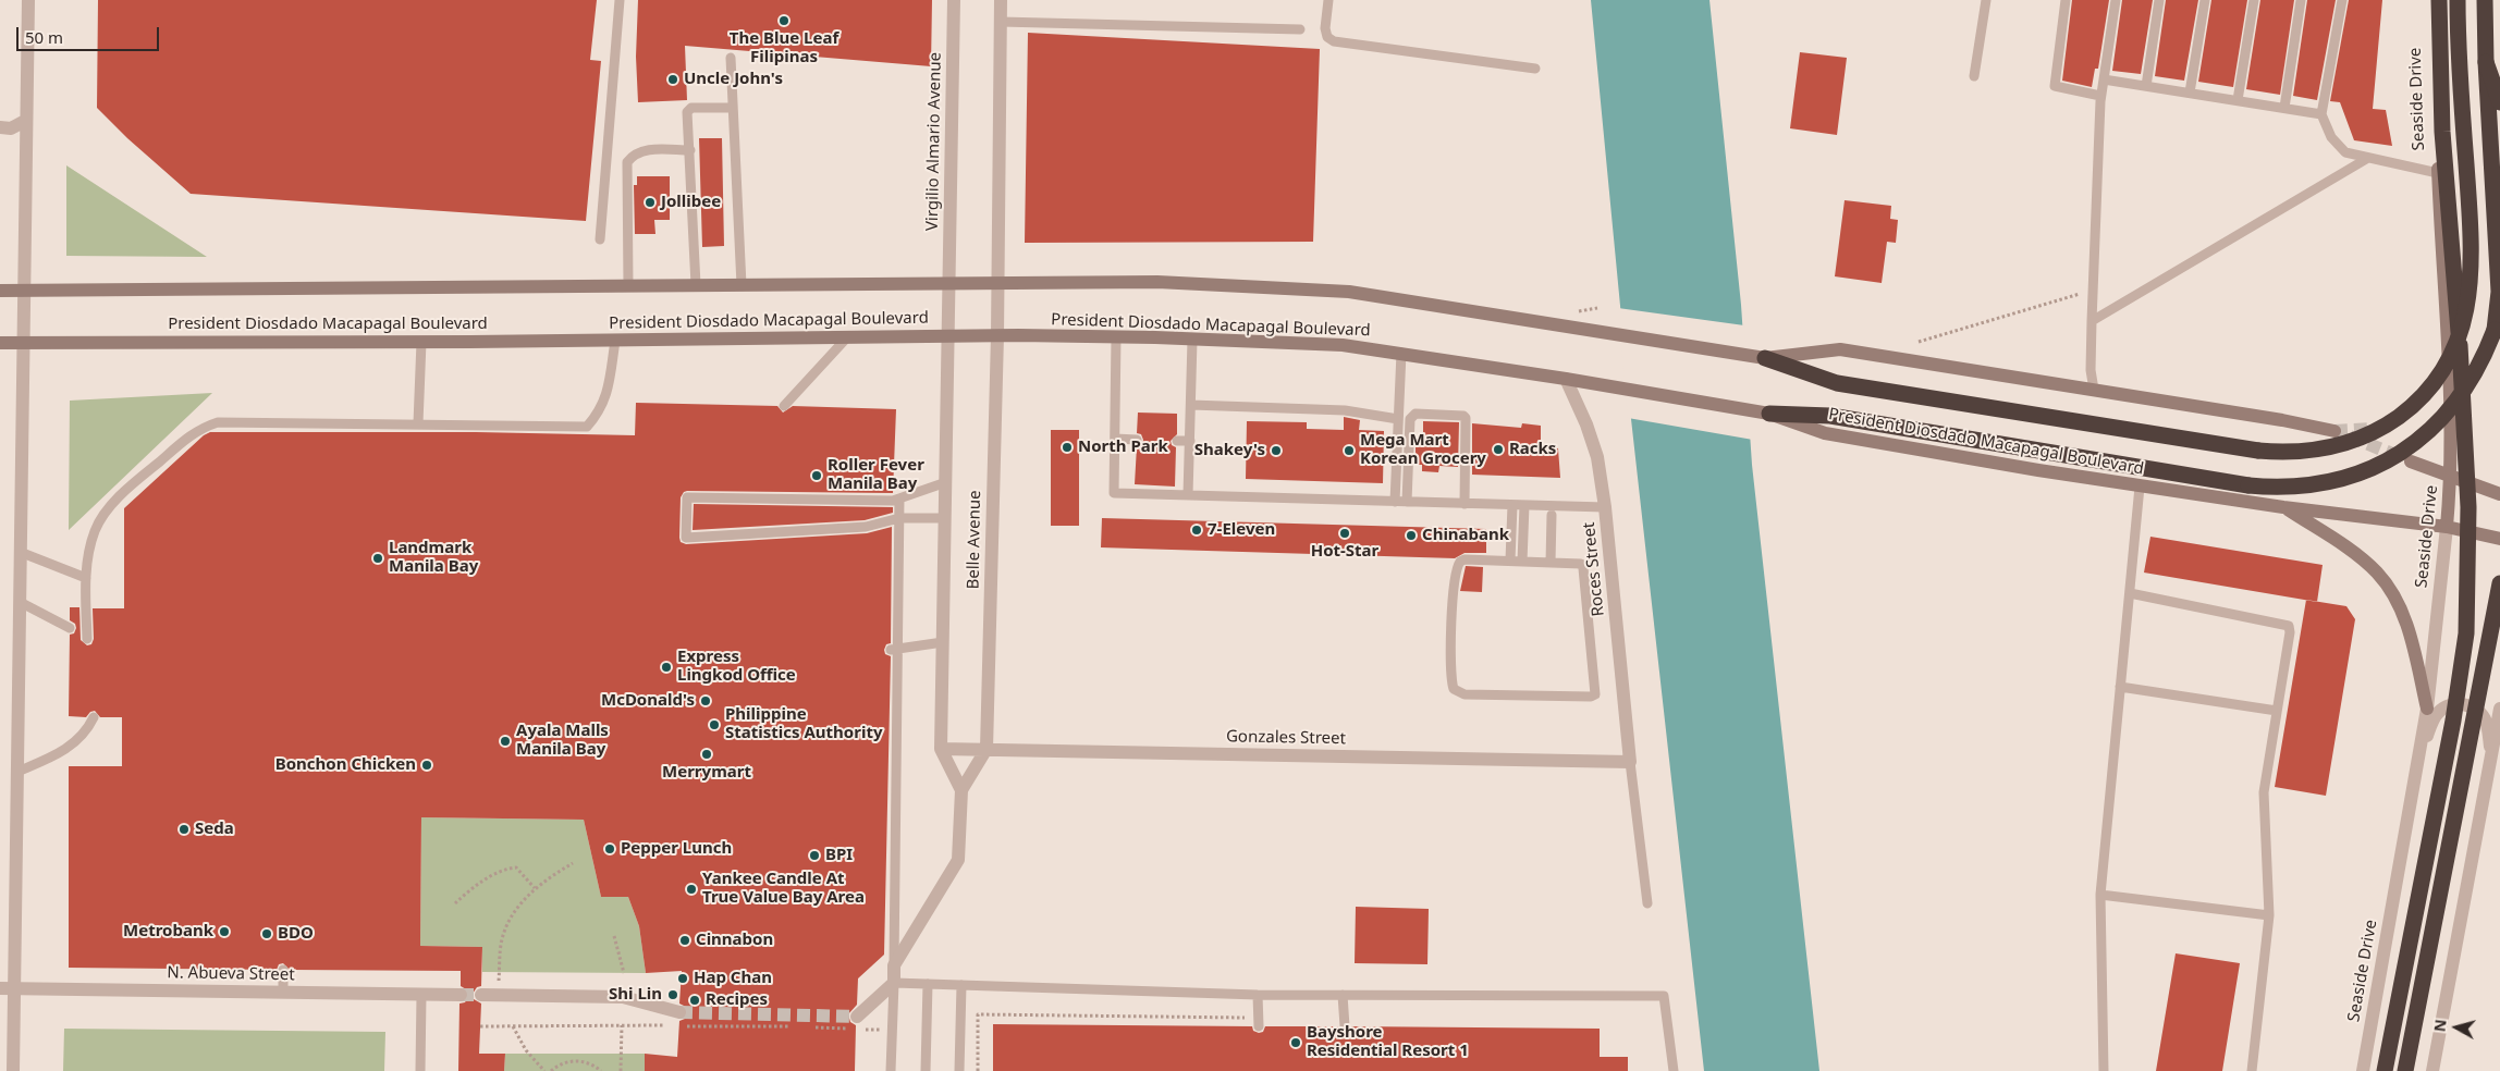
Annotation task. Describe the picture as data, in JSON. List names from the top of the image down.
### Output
{
  "streets": {
    "main road": ["Seaside Drive", "President Diosdado Macapagal Boulevard"],
    "street": [
      "Virgilio Almario Avenue",
      "Belle Avenue",
      "Roces Street",
      "Gonzales Street",
      "N. Abueva Street"
    ]
  },
  "crossings": [
    ["Seaside Drive", "President Diosdado Macapagal Boulevard"],
    ["Virgilio Almario Avenue", "Belle Avenue"],
    ["President Diosdado Macapagal Boulevard", "Belle Avenue"],
    ["President Diosdado Macapagal Boulevard", "Roces Street"],
    ["Belle Avenue", "Gonzales Street"],
    ["Roces Street", "Gonzales Street"]
  ],
  "places": [
    "The Blue Leaf Filipinas",
    "Uncle John's",
    "Jollibee",
    "North Park",
    "Racks",
    "Shakey's",
    "Mega Mart Korean Grocery",
    "Roller Fever Manila Bay",
    "7-Eleven",
    "Hot-Star",
    "Chinabank",
    "Landmark Manila Bay",
    "Express Lingkod Office",
    "McDonald's",
    "Philippine Statistics Authority",
    "Ayala Malls Manila Bay",
    "Merrymart",
    "Bonchon Chicken",
    "Seda",
    "Pepper Lunch",
    "BPI",
    "Yankee Candle At True Value Bay Area",
    "Metrobank",
    "BDO",
    "Cinnabon",
    "Hap Chan",
    "Shi Lin",
    "Recipes",
    "Bayshore Residential Resort 1"
  ],
  "scale_bar": "50 m",
  "north": "left"
}
